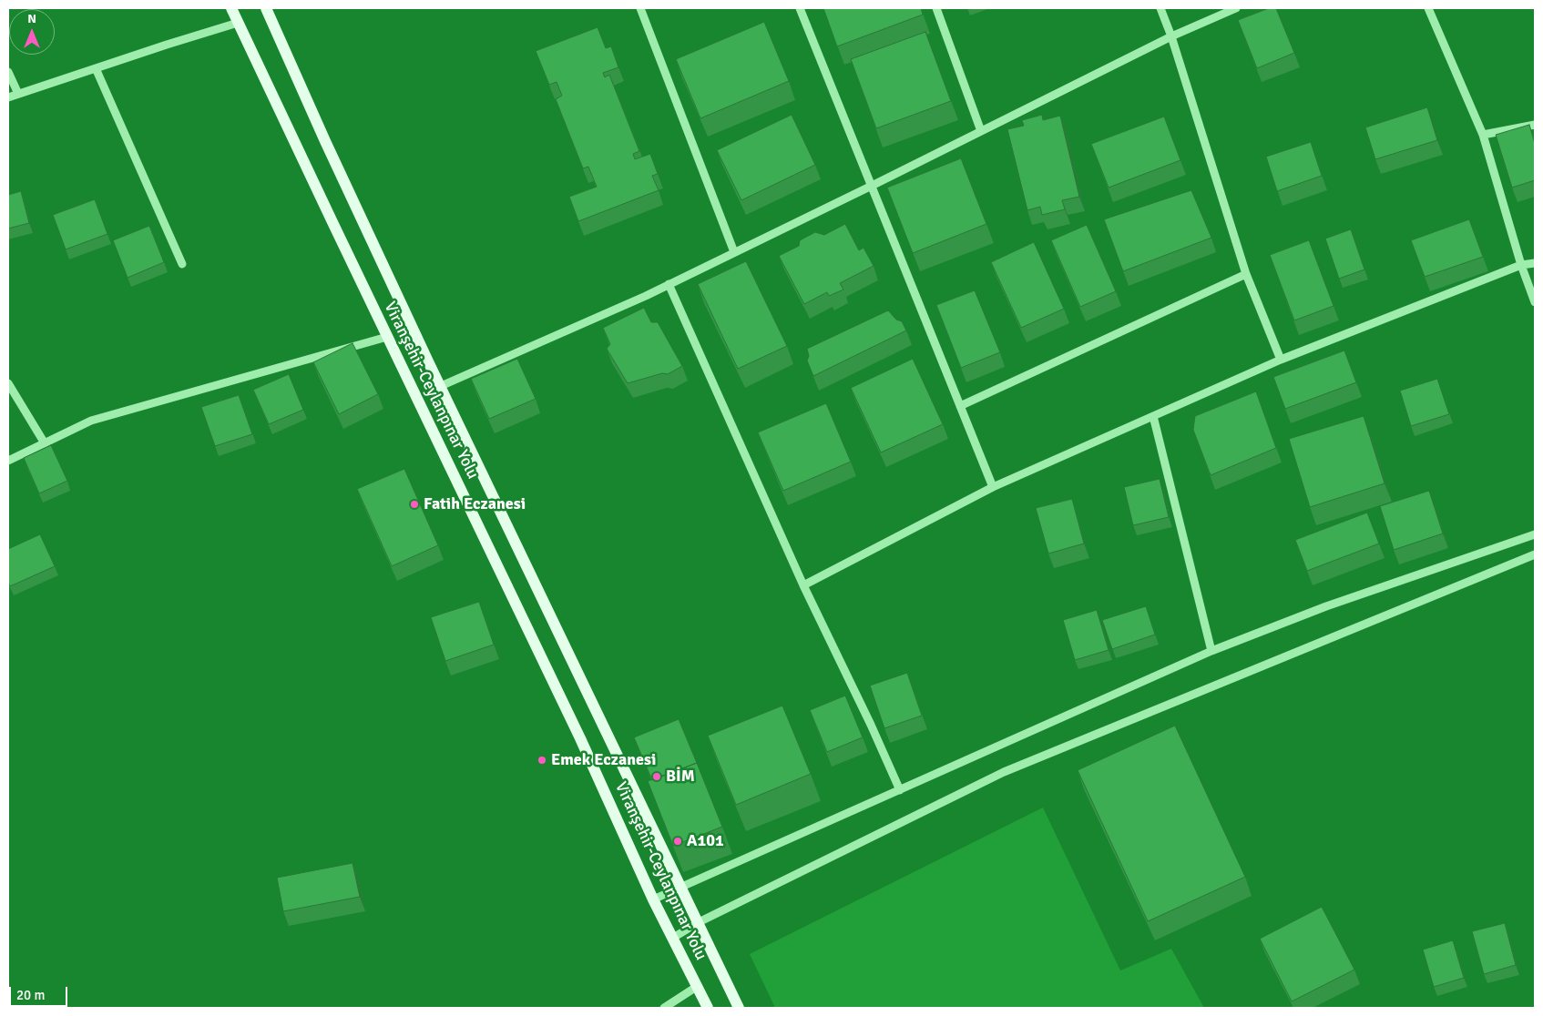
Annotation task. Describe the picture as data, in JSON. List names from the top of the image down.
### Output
{
  "streets": {
    "main road": ["Viranşehir-Ceylanpınar Yolu"]
  },
  "places": [
    "Fatih Eczanesi",
    "Emek Eczanesi",
    "BİM",
    "A101"
  ],
  "scale_bar": "20 m",
  "north": "top"
}
